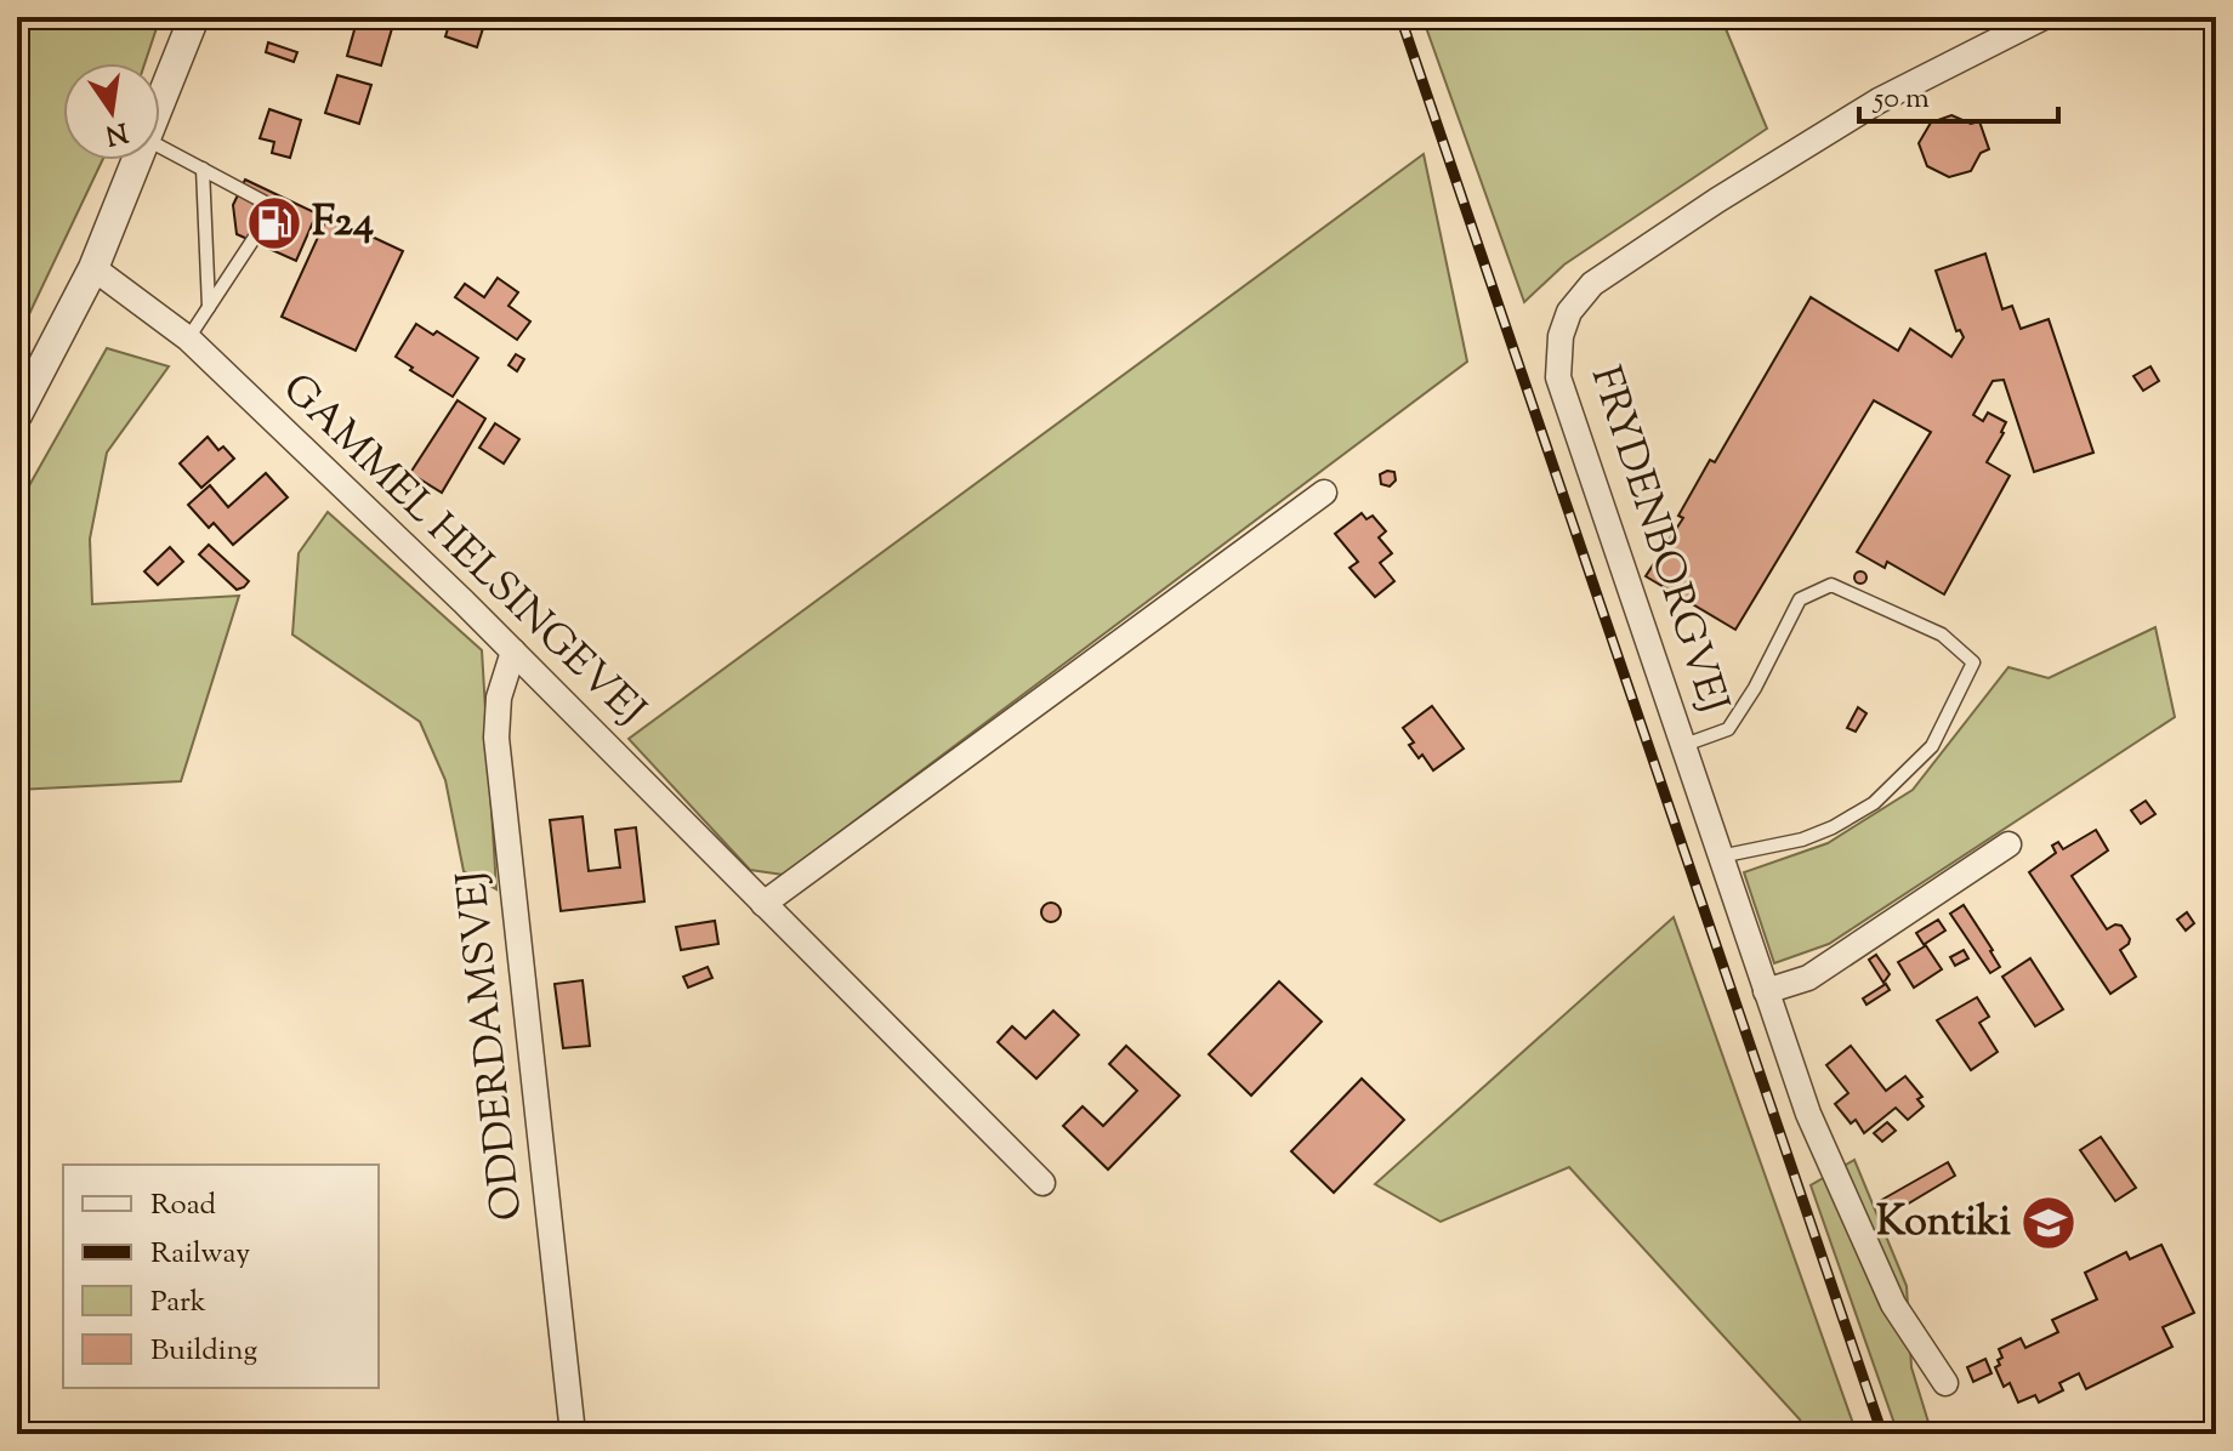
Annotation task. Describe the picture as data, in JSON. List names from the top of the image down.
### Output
{
  "streets": {
    "street": ["FRYDENBORGVEJ", "GAMMEL HELSINGEVEJ", "ODDERDAMSVEJ"]
  },
  "crossings": [
    ["GAMMEL HELSINGEVEJ", "ODDERDAMSVEJ"]
  ],
  "places": {
    "fuel station": ["F24"],
    "school or university": ["Kontiki"]
  },
  "legend": [
    "Road",
    "Railway",
    "Park",
    "Building"
  ],
  "scale_bar": "50 m",
  "north": "bottom"
}
